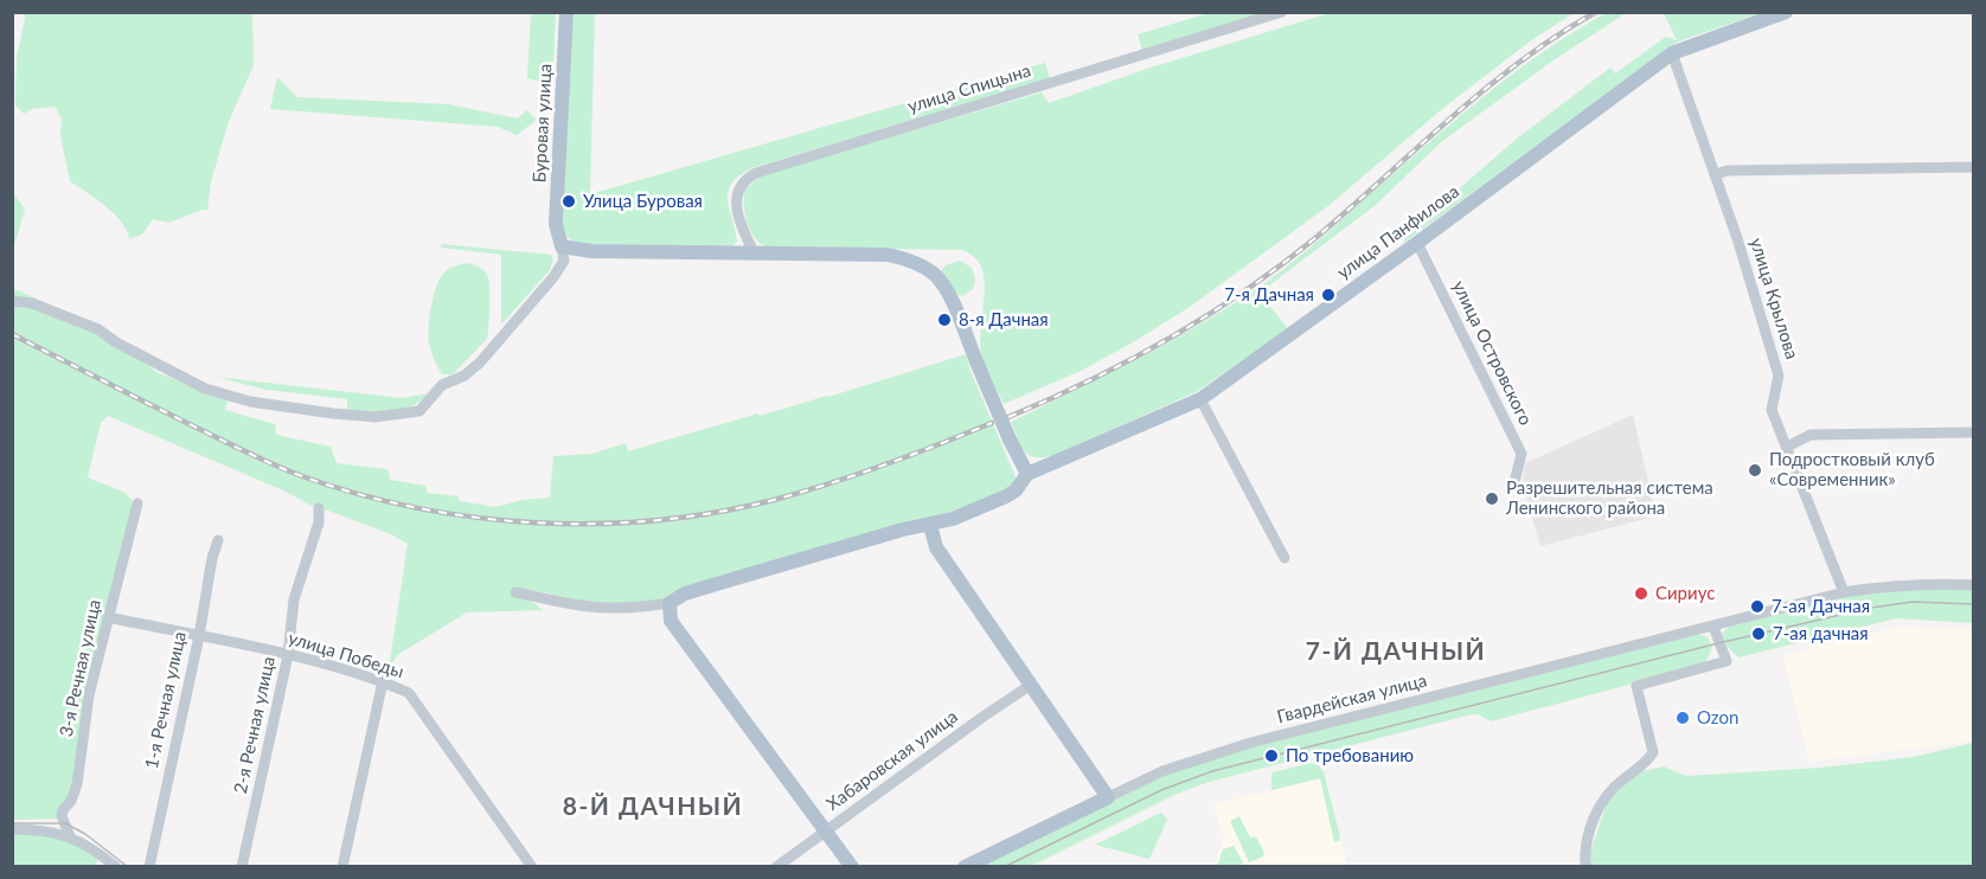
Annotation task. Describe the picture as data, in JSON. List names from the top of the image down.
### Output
{
  "streets": {
    "main road": ["Буровая улица", "улица Панфилова", "Гвардейская улица"],
    "street": [
      "улица Спицына",
      "улица Крылова",
      "улица Островского",
      "улица Победы",
      "3-я Речная улица",
      "1-я Речная улица",
      "2-я Речная улица",
      "Хабаровская улица"
    ]
  },
  "crossings": [
    ["улица Панфилова", "улица Крылова"],
    ["улица Панфилова", "улица Островского"],
    ["улица Крылова", "Гвардейская улица"],
    ["улица Победы", "3-я Речная улица"],
    ["улица Победы", "1-я Речная улица"],
    ["улица Победы", "2-я Речная улица"]
  ],
  "districts": ["7-Й ДАЧНЫЙ", "8-Й ДАЧНЫЙ"],
  "places": [
    "Улица Буровая",
    "7-я Дачная",
    "8-я Дачная",
    "Подростковый клуб «Современник»",
    "Разрешительная система Ленинского района",
    "Сириус",
    "7-ая Дачная",
    "7-ая дачная",
    "Ozon",
    "По требованию"
  ]
}
